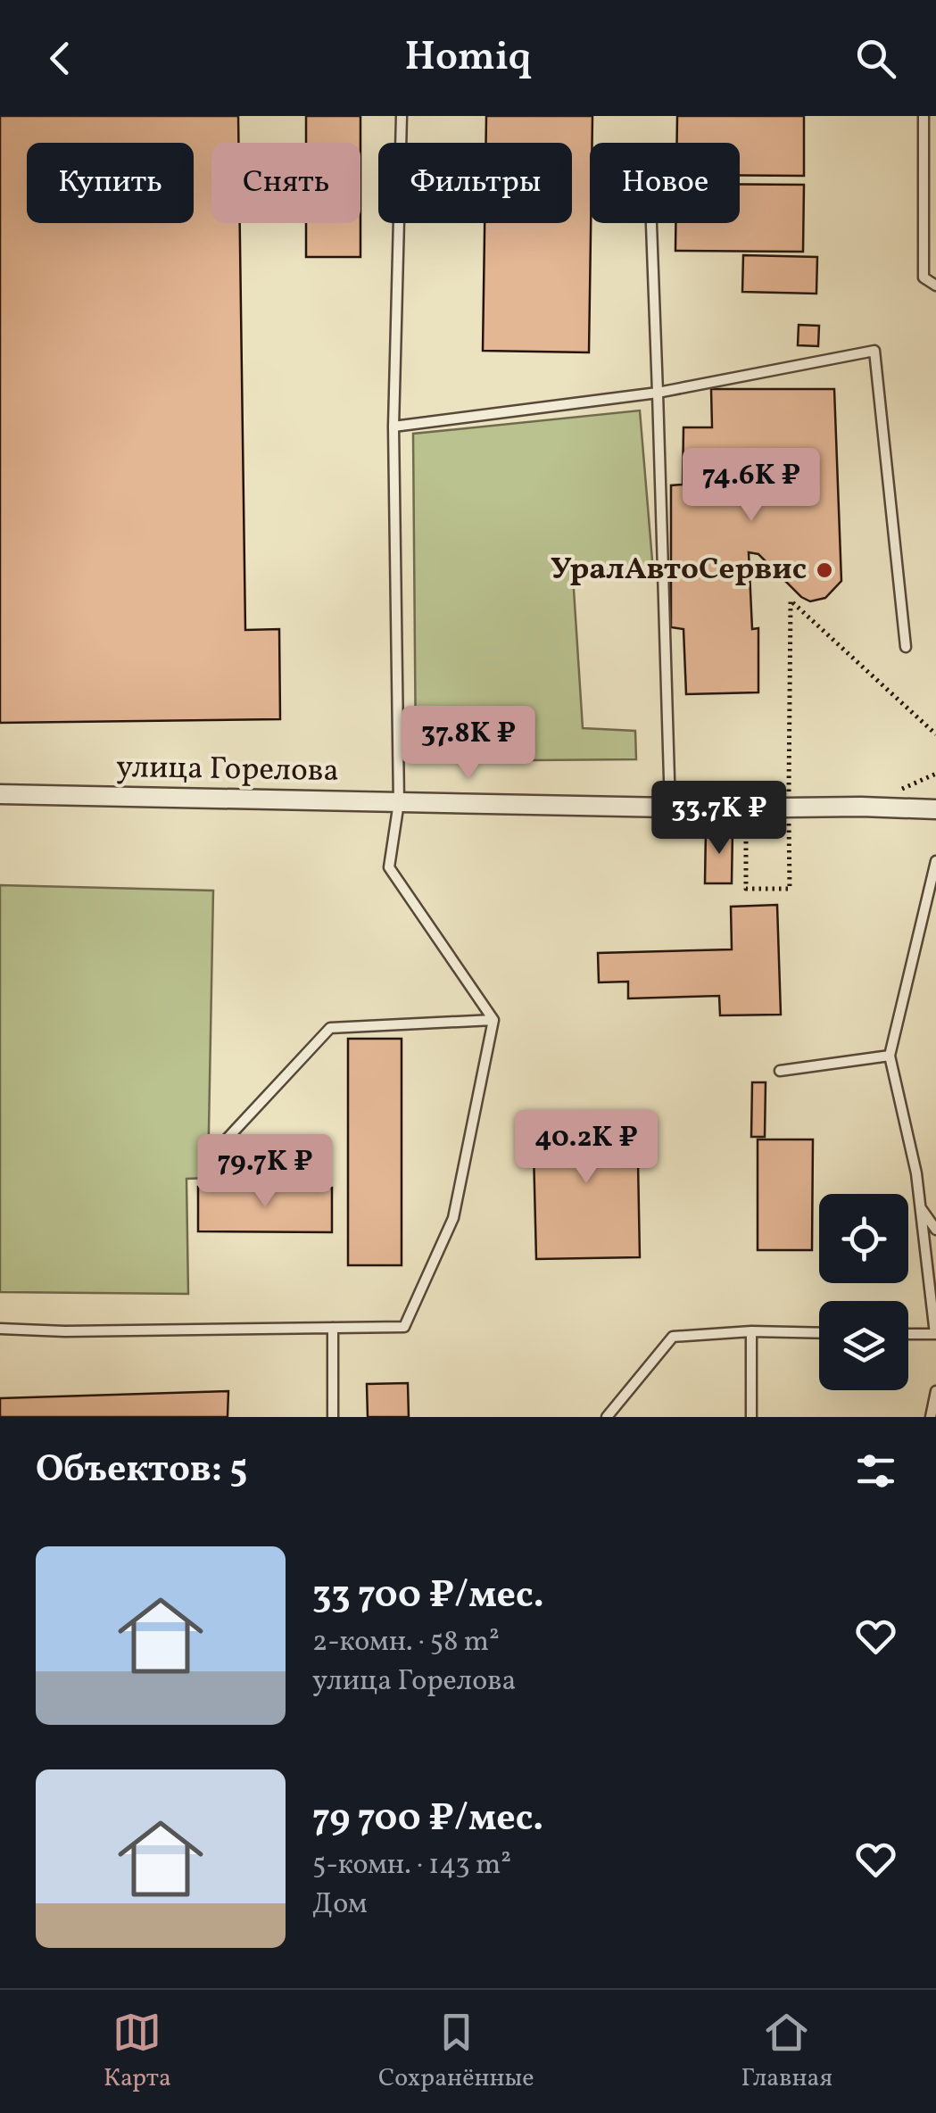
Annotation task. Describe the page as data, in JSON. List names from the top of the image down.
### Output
{
  "streets": {
    "street": ["улица Горелова"]
  },
  "places": ["УралАвтоСервис"],
  "page": {
    "header": "Homiq",
    "chip": [
      "Купить",
      "Снять",
      "Фильтры",
      "Новое"
    ],
    "price": [
      "74.6K ₽",
      "37.8K ₽",
      "33.7K ₽",
      "40.2K ₽",
      "79.7K ₽"
    ],
    "heading": "Объектов: 5",
    "list": [
      {
        "name": "33 700 ₽/мес.",
        "note": "2-комн. · 58 m² · улица Горелова"
      },
      {
        "name": "79 700 ₽/мес.",
        "note": "5-комн. · 143 m² · Дом"
      }
    ],
    "tabs": ["Карта", "Сохранённые", "Главная"]
  }
}
